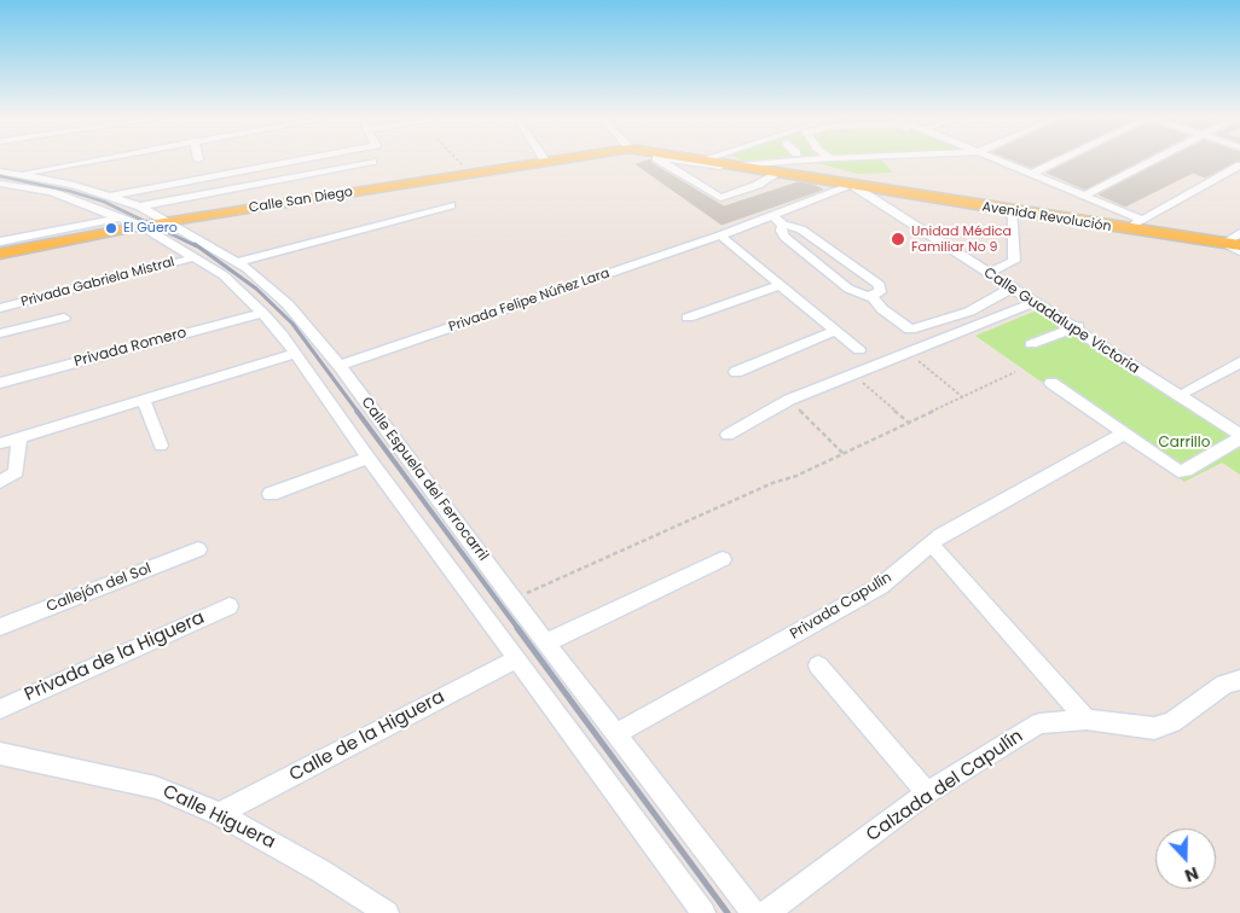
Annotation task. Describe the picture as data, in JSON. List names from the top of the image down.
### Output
{
  "streets": {
    "main road": ["Calle San Diego", "Avenida Revolución"],
    "street": [
      "Privada Gabriela Mistral",
      "Privada Felipe Núñez Lara",
      "Calle Guadalupe Victoria",
      "Privada Romero",
      "Calle Espuela del Ferrocarril",
      "Callejón del Sol",
      "Privada Capulín",
      "Privada de la Higuera",
      "Calle de la Higuera",
      "Calzada del Capulín",
      "Calle Higuera"
    ]
  },
  "crossings": [
    ["Calle San Diego", "Avenida Revolución"],
    ["Calle San Diego", "Privada Felipe Núñez Lara"],
    ["Calle San Diego", "Calle Guadalupe Victoria"],
    ["Calle San Diego", "Calle Espuela del Ferrocarril"],
    ["Avenida Revolución", "Privada Felipe Núñez Lara"],
    ["Avenida Revolución", "Calle Guadalupe Victoria"],
    ["Privada Gabriela Mistral", "Calle Espuela del Ferrocarril"],
    ["Privada Felipe Núñez Lara", "Calle Guadalupe Victoria"],
    ["Privada Felipe Núñez Lara", "Calle Espuela del Ferrocarril"],
    ["Privada Romero", "Calle Espuela del Ferrocarril"],
    ["Calle Espuela del Ferrocarril", "Privada Capulín"],
    ["Calle Espuela del Ferrocarril", "Calle de la Higuera"],
    ["Calle de la Higuera", "Calle Higuera"]
  ],
  "parks": ["Carrillo"],
  "places": ["El Güero", "Unidad Médica Familiar No 9"],
  "north": "bottom"
}
